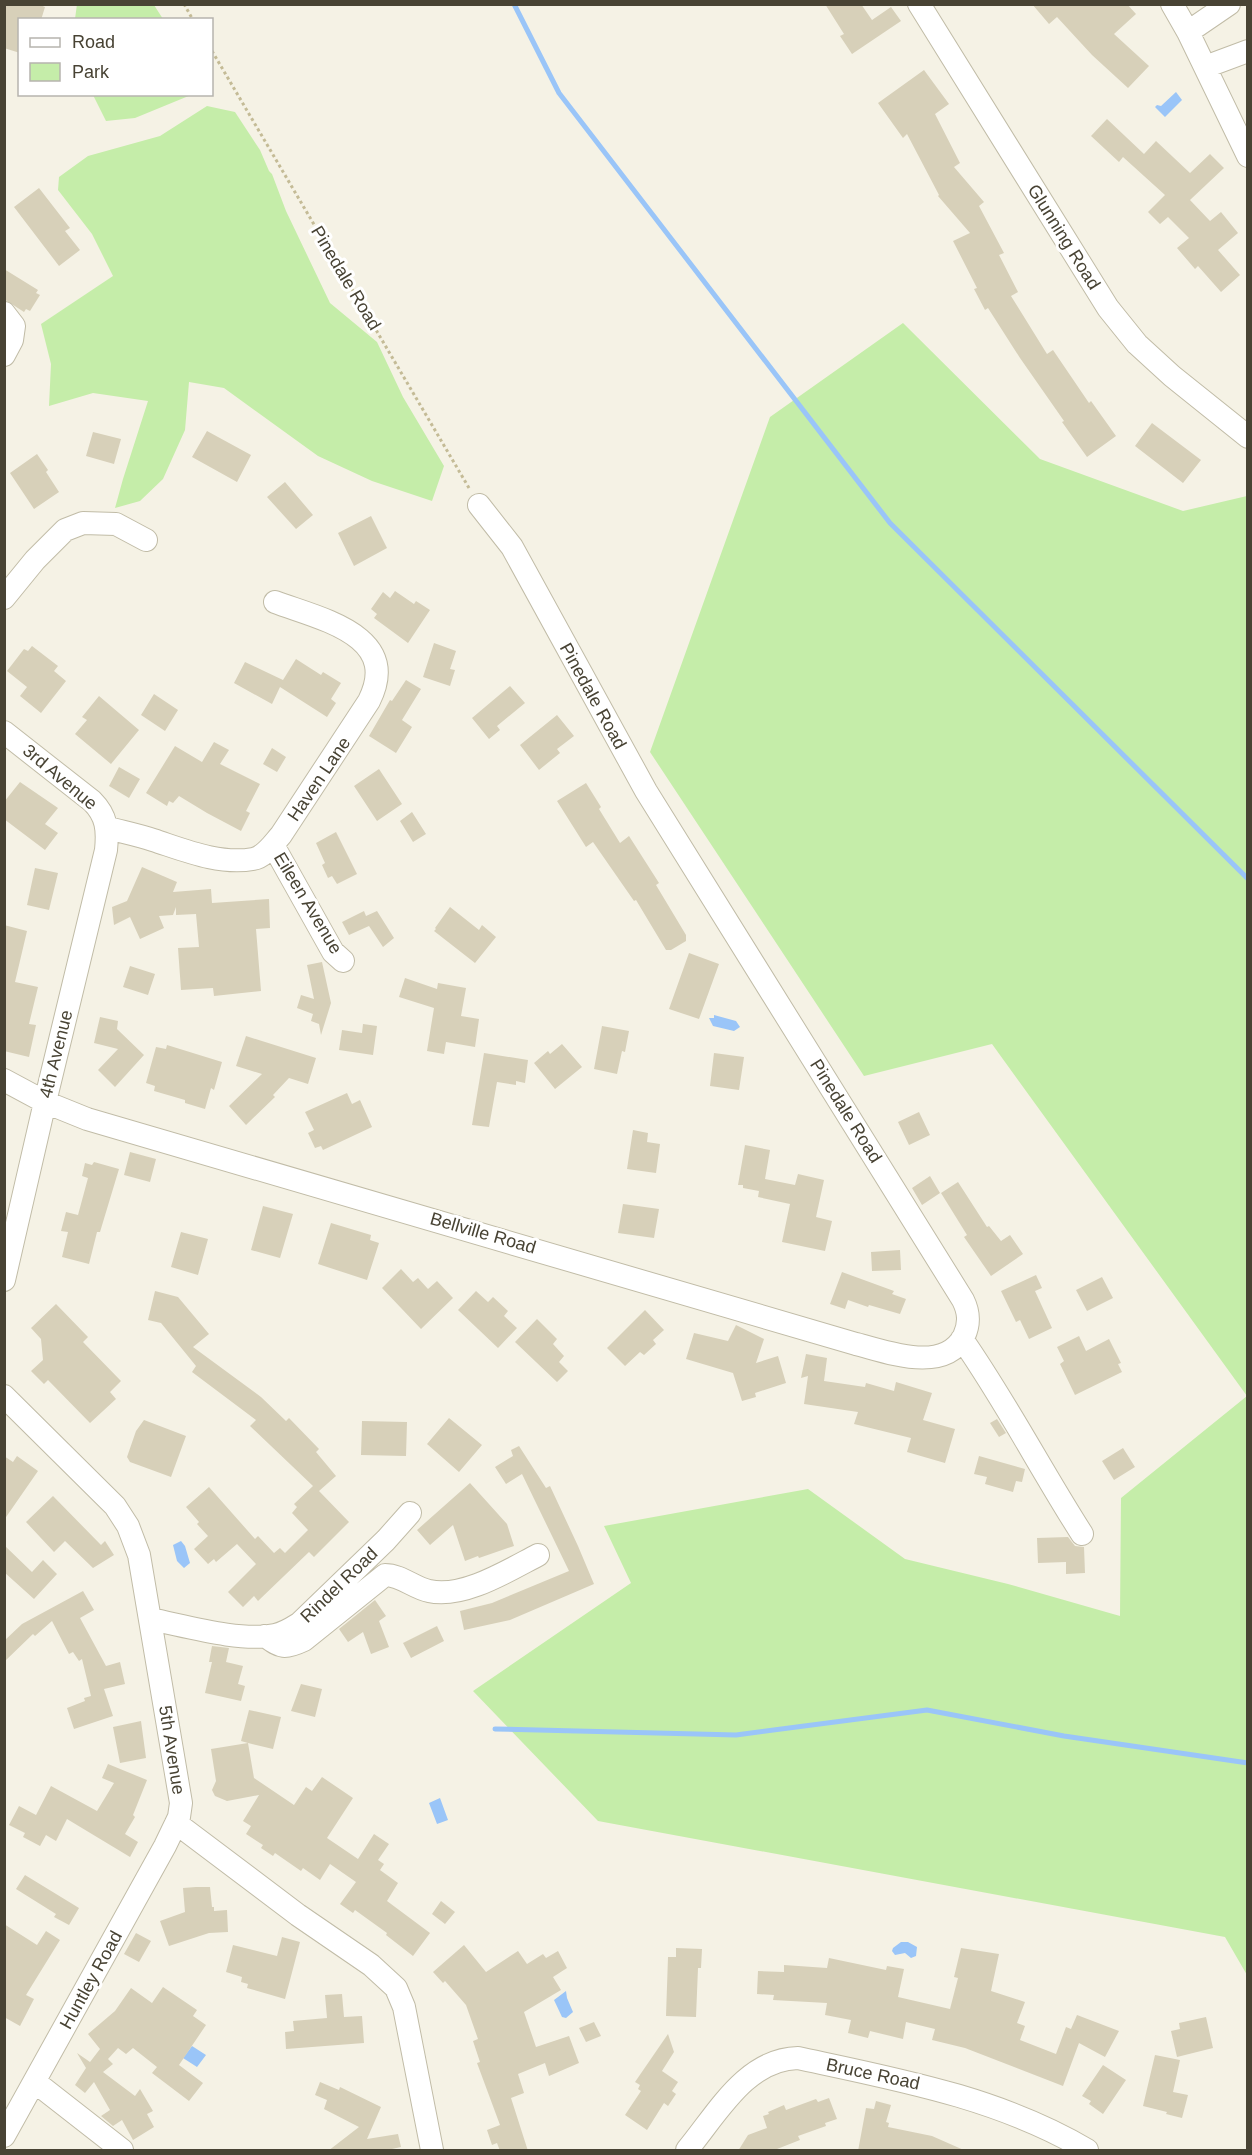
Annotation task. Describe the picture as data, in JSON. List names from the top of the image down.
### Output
{
  "streets": {
    "street": [
      "Glunning Road",
      "Pinedale Road",
      "3rd Avenue",
      "Haven Lane",
      "Eileen Avenue",
      "4th Avenue",
      "Bellville Road",
      "Rindel Road",
      "5th Avenue",
      "Huntley Road",
      "Bruce Road"
    ]
  },
  "crossings": [
    ["Pinedale Road", "Bellville Road"],
    ["3rd Avenue", "Haven Lane"],
    ["3rd Avenue", "4th Avenue"],
    ["Haven Lane", "Eileen Avenue"],
    ["Haven Lane", "4th Avenue"],
    ["4th Avenue", "Bellville Road"],
    ["Rindel Road", "5th Avenue"],
    ["5th Avenue", "Huntley Road"]
  ],
  "legend": ["Road", "Park"]
}
